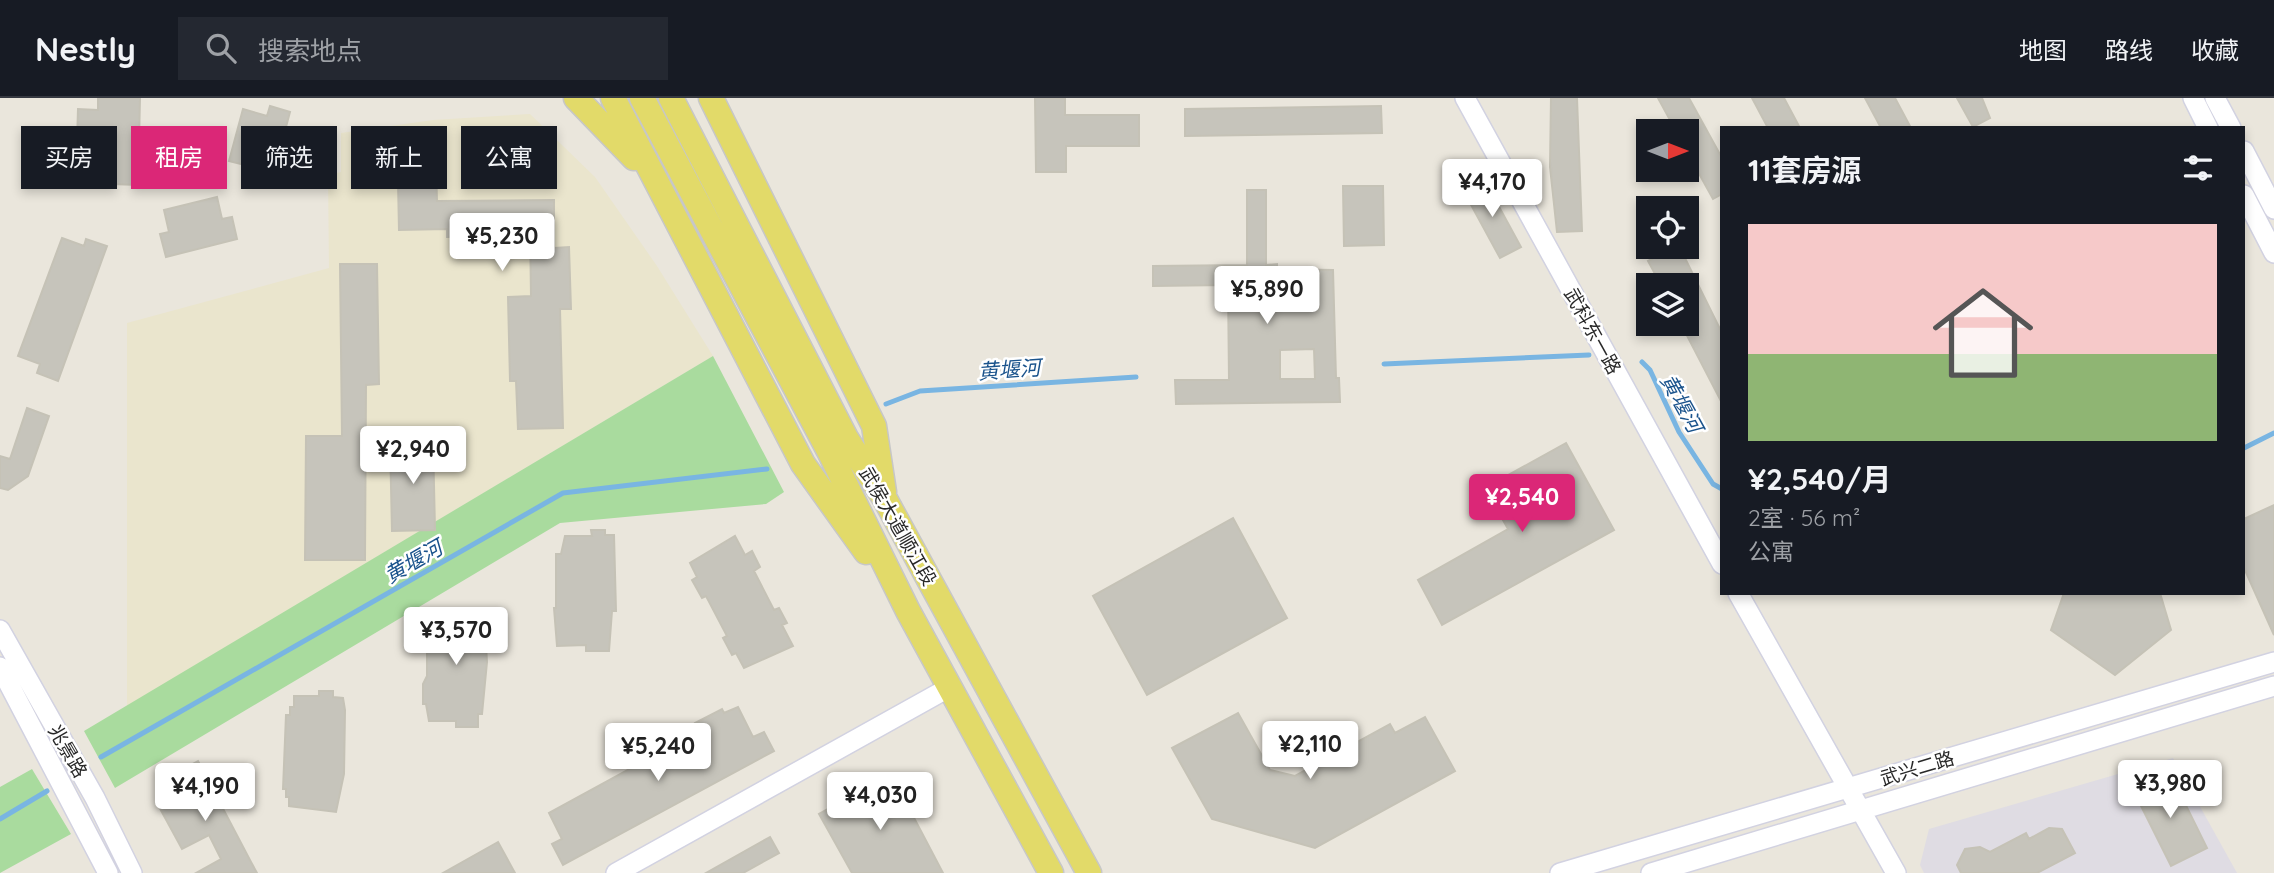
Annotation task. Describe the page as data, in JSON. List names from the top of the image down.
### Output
{
  "streets": {
    "main road": ["武侯大道顺江段"],
    "street": ["武科东一路", "兆景路", "武兴二路"]
  },
  "water": ["黄堰河"],
  "north": "right",
  "page": {
    "header": "Nestly",
    "search": "搜索地点",
    "nav": ["地图", "路线", "收藏"],
    "chip": [
      "买房",
      "租房",
      "筛选",
      "新上",
      "公寓"
    ],
    "heading": "11套房源",
    "price": [
      "¥4,170",
      "¥5,230",
      "¥5,890",
      "¥2,940",
      "¥2,540",
      "¥3,570",
      "¥2,110",
      "¥5,240",
      "¥3,980",
      "¥4,190",
      "¥4,030"
    ],
    "list": [
      {
        "name": "¥2,540/月",
        "note": "2室 · 56 m² · 公寓"
      }
    ]
  }
}
